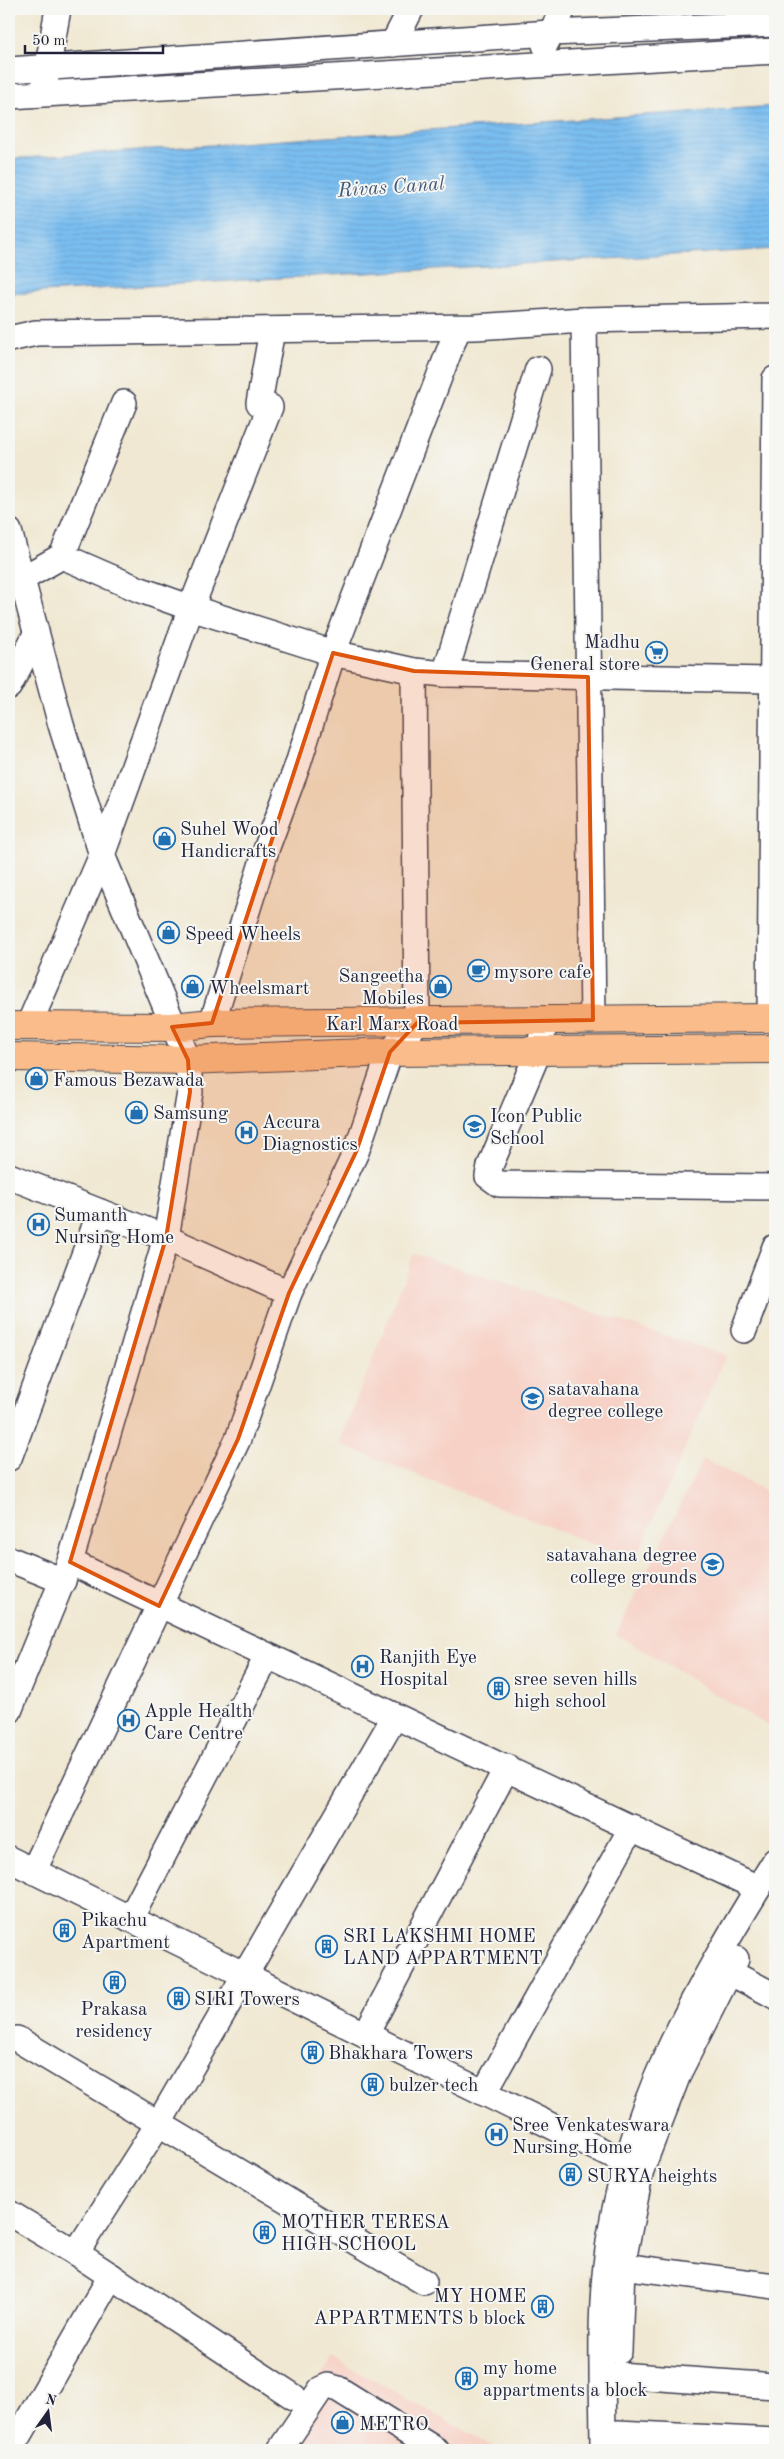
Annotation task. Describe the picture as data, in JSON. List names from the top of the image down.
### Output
{
  "streets": {
    "main road": ["Karl Marx Road"]
  },
  "water": ["Rivas Canal"],
  "places": {
    "supermarket": ["Madhu General store"],
    "shop": [
      "Suhel Wood Handicrafts",
      "Speed Wheels",
      "Sangeetha Mobiles",
      "Wheelsmart",
      "Famous Bezawada",
      "Samsung",
      "METRO"
    ],
    "cafe": ["mysore cafe"],
    "school or university": ["Icon Public School", "satavahana degree college", "satavahana degree college grounds"],
    "hospital": [
      "Accura Diagnostics",
      "Sumanth Nursing Home",
      "Ranjith Eye Hospital",
      "Apple Health Care Centre",
      "Sree Venkateswara Nursing Home"
    ],
    "building": [
      "sree seven hills high school",
      "Pikachu Apartment",
      "SRI LAKSHMI HOME LAND APPARTMENT",
      "Prakasa residency",
      "SIRI Towers",
      "Bhakhara Towers",
      "bulzer tech",
      "SURYA heights",
      "MOTHER TERESA HIGH SCHOOL",
      "MY HOME APPARTMENTS b block",
      "my home appartments a block"
    ]
  },
  "scale_bar": "50 m",
  "north": "top"
}
